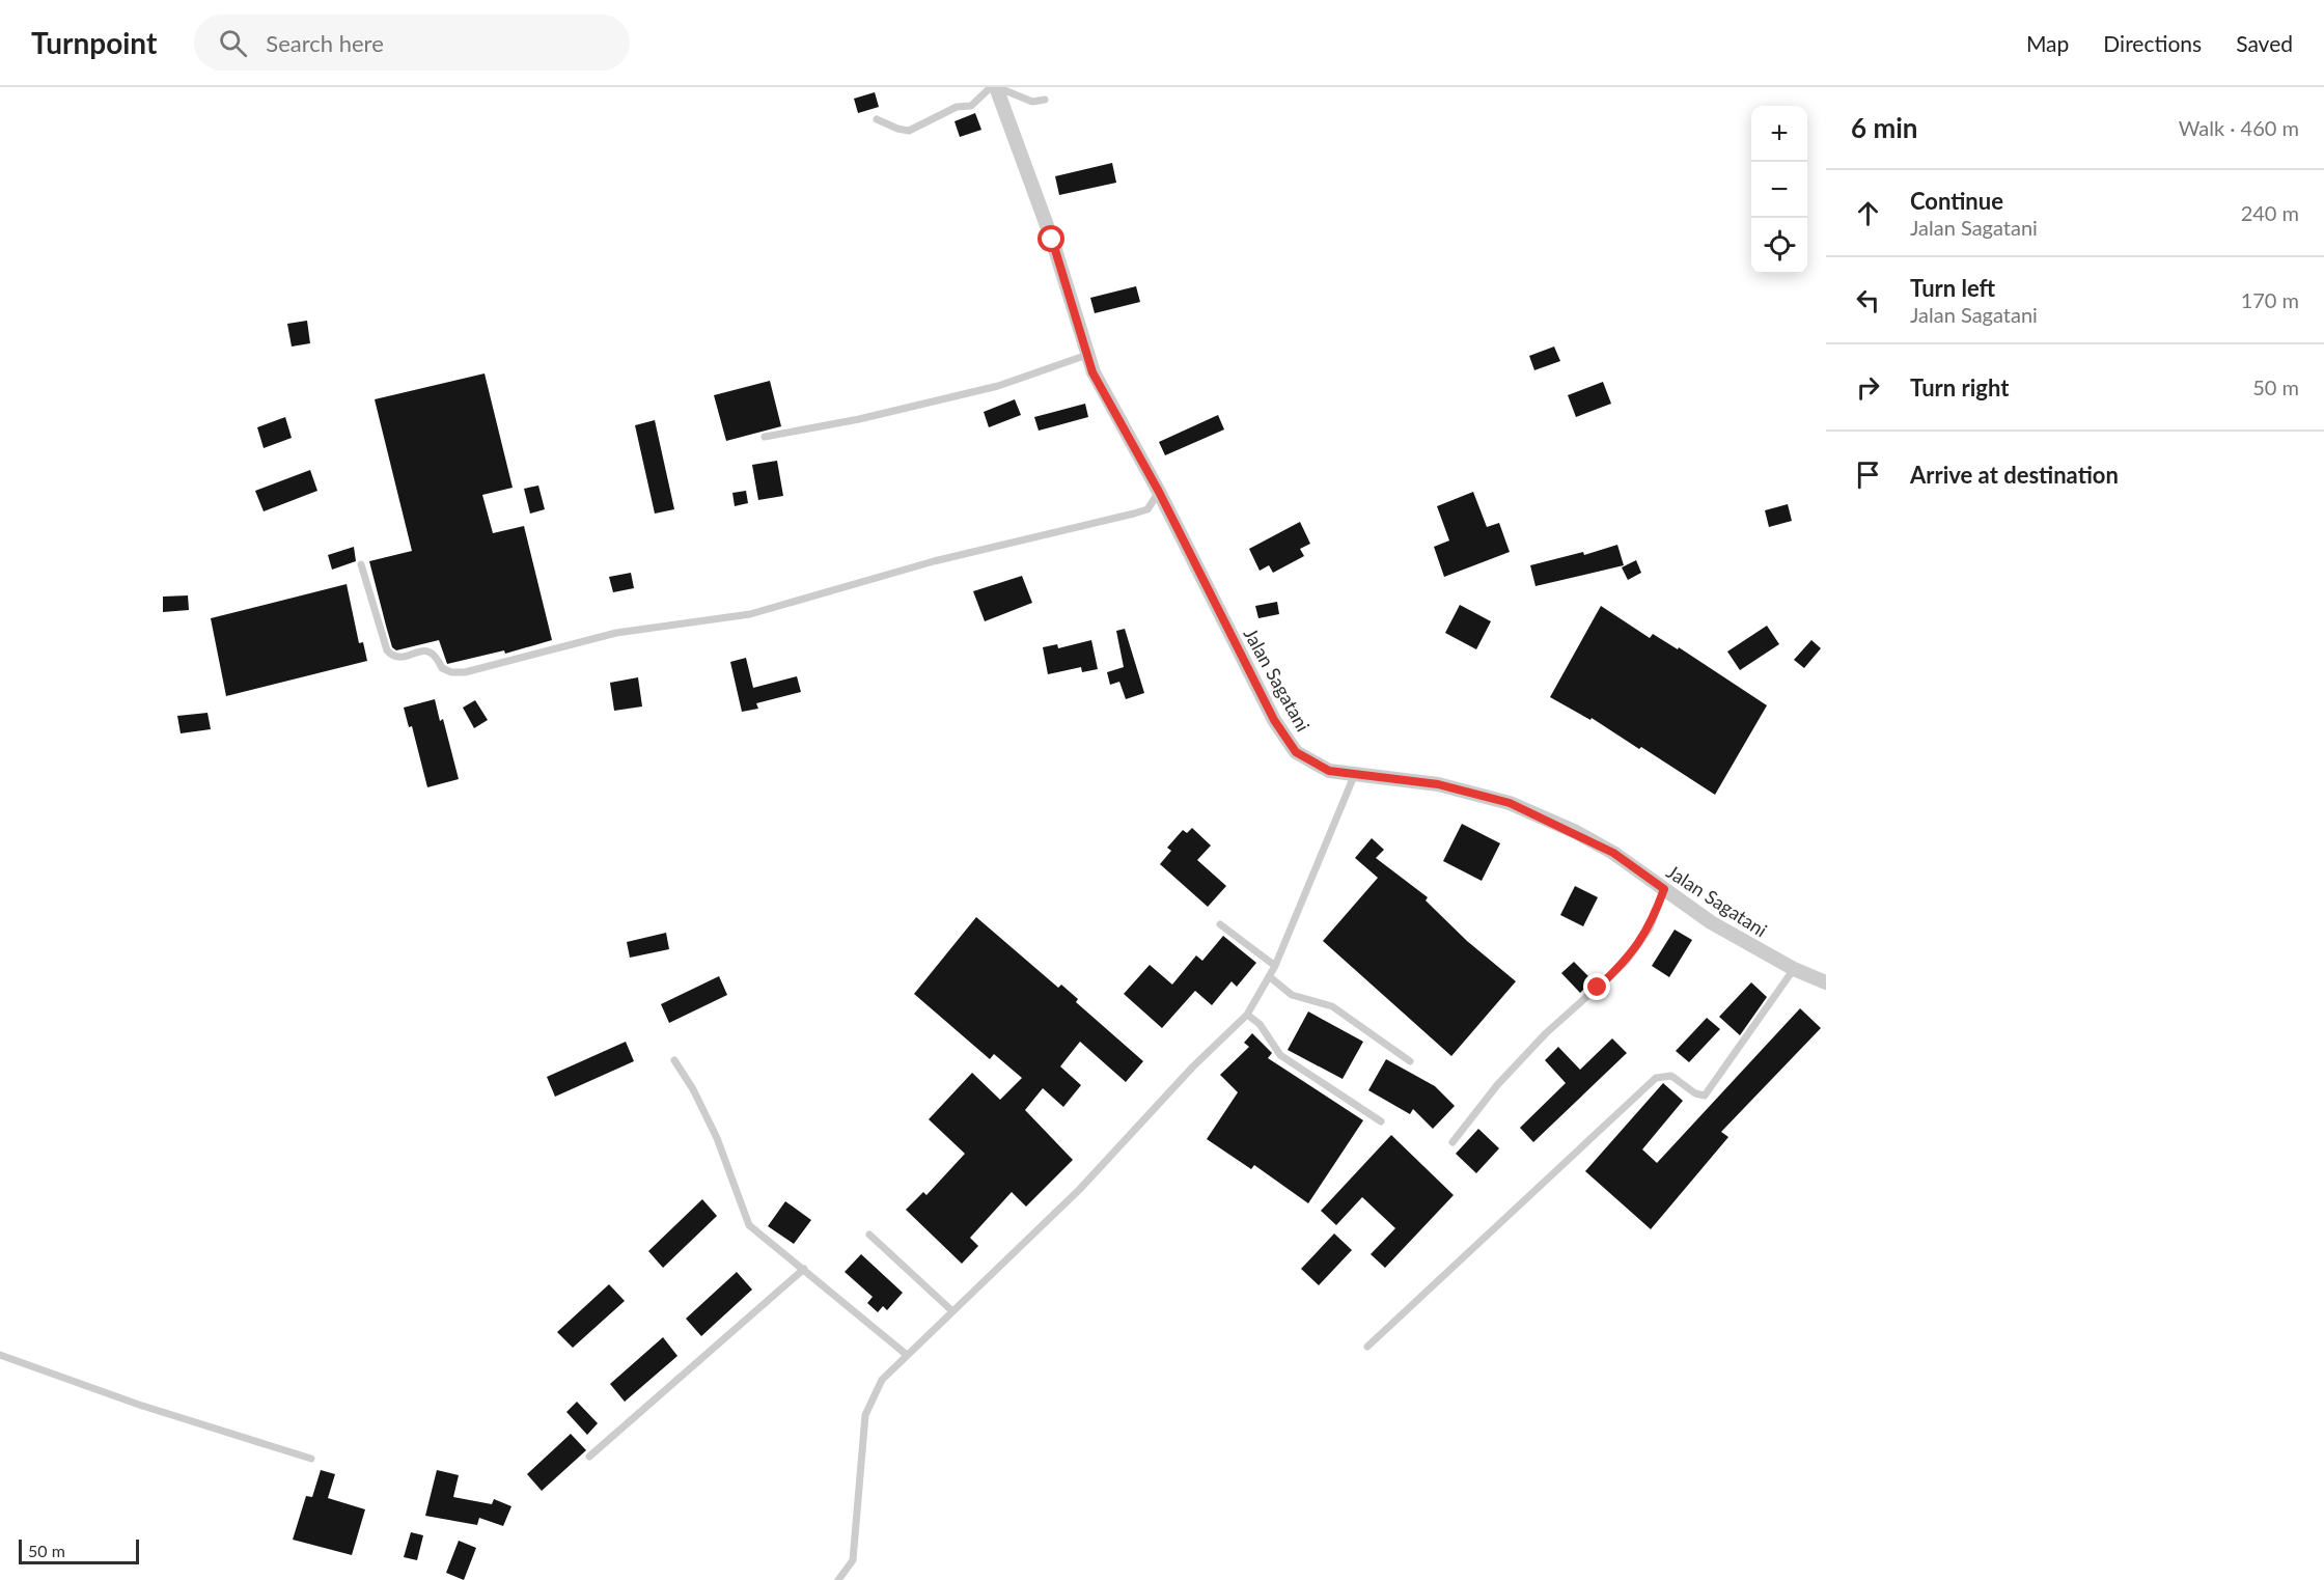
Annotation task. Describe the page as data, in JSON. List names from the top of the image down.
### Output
{
  "streets": {
    "street": ["Jalan Sagatani"]
  },
  "scale_bar": "50 m",
  "page": {
    "header": "Turnpoint",
    "search": "Search here",
    "nav": ["Map", "Directions", "Saved"],
    "heading": ["6 min", "Walk · 460 m"],
    "map_buttons": ["+", "−"],
    "list": [
      ["Continue", "Jalan Sagatani", "240 m"],
      ["Turn left", "Jalan Sagatani", "170 m"],
      ["Turn right", "50 m"],
      "Arrive at destination"
    ],
    "scale": "50 m"
  }
}
